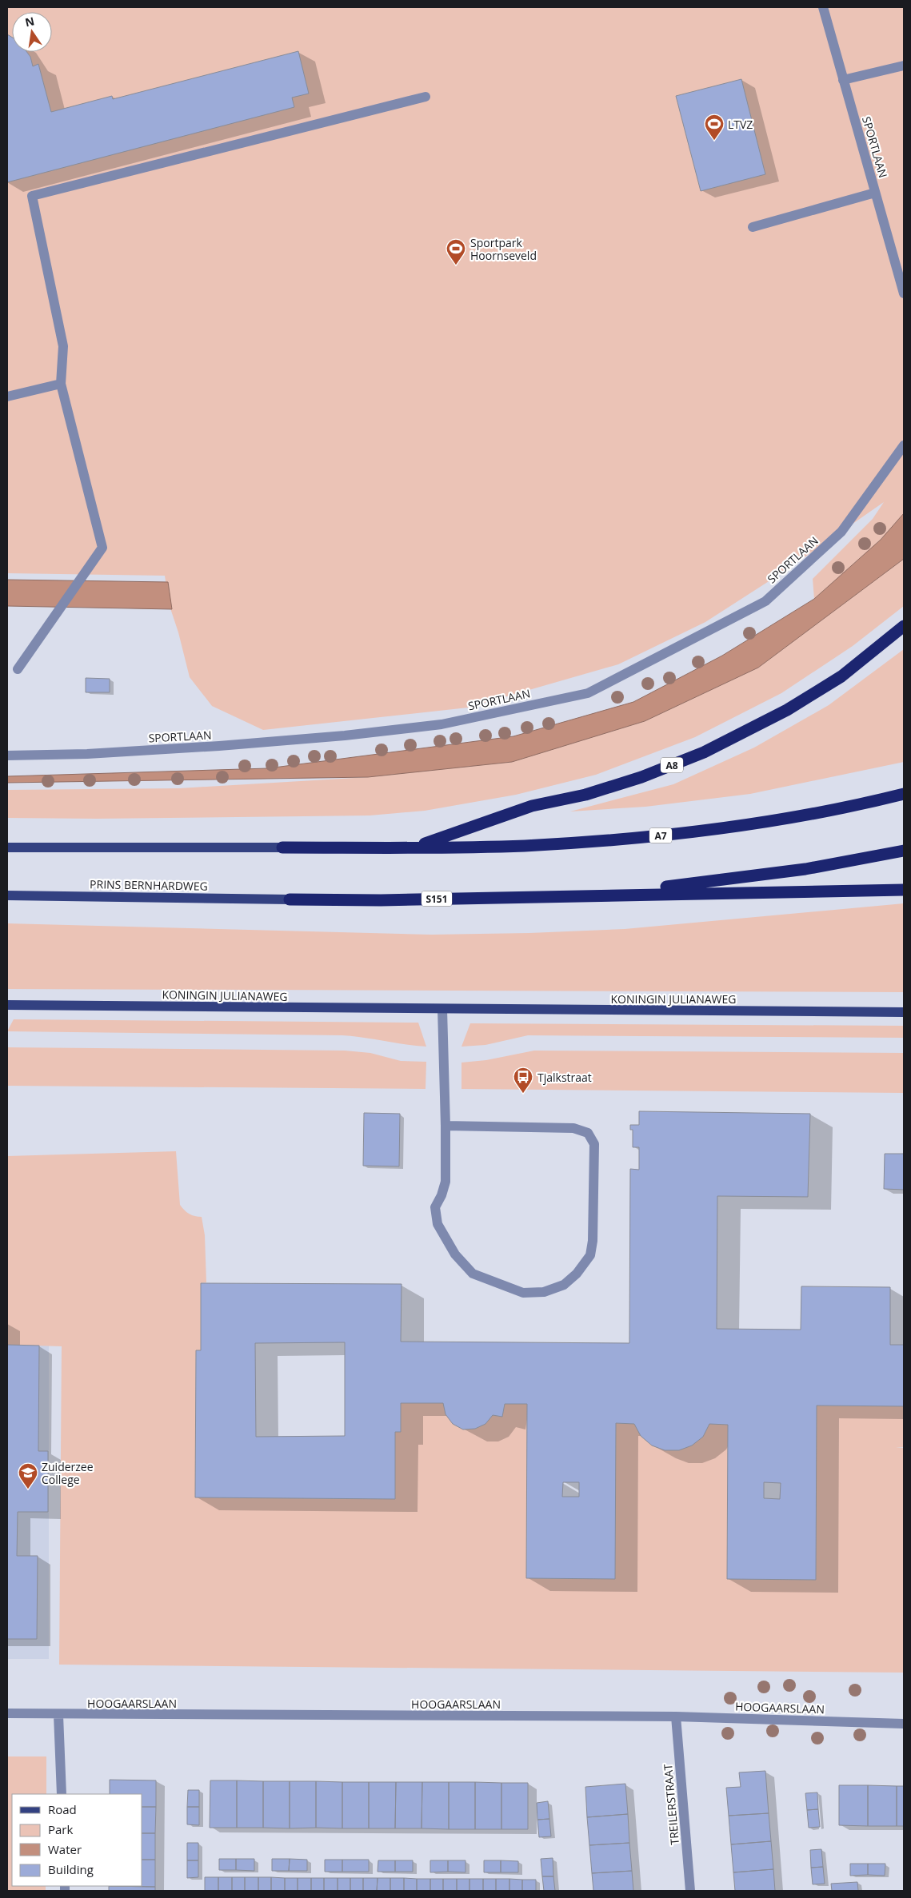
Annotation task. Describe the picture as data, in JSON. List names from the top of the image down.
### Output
{
  "streets": {
    "highway": ["A8", "A7", "S151"],
    "main road": ["PRINS BERNHARDWEG", "KONINGIN JULIANAWEG"],
    "street": ["SPORTLAAN", "HOOGAARSLAAN", "TREILERSTRAAT"]
  },
  "crossings": [
    ["A8", "A7"],
    ["PRINS BERNHARDWEG", "S151"],
    ["HOOGAARSLAAN", "TREILERSTRAAT"]
  ],
  "places": {
    "sports": ["LTVZ", "Sportpark Hoornseveld"],
    "bus stop": ["Tjalkstraat"],
    "school or university": ["Zuiderzee College"]
  },
  "legend": [
    "Road",
    "Park",
    "Water",
    "Building"
  ],
  "north": "top"
}
